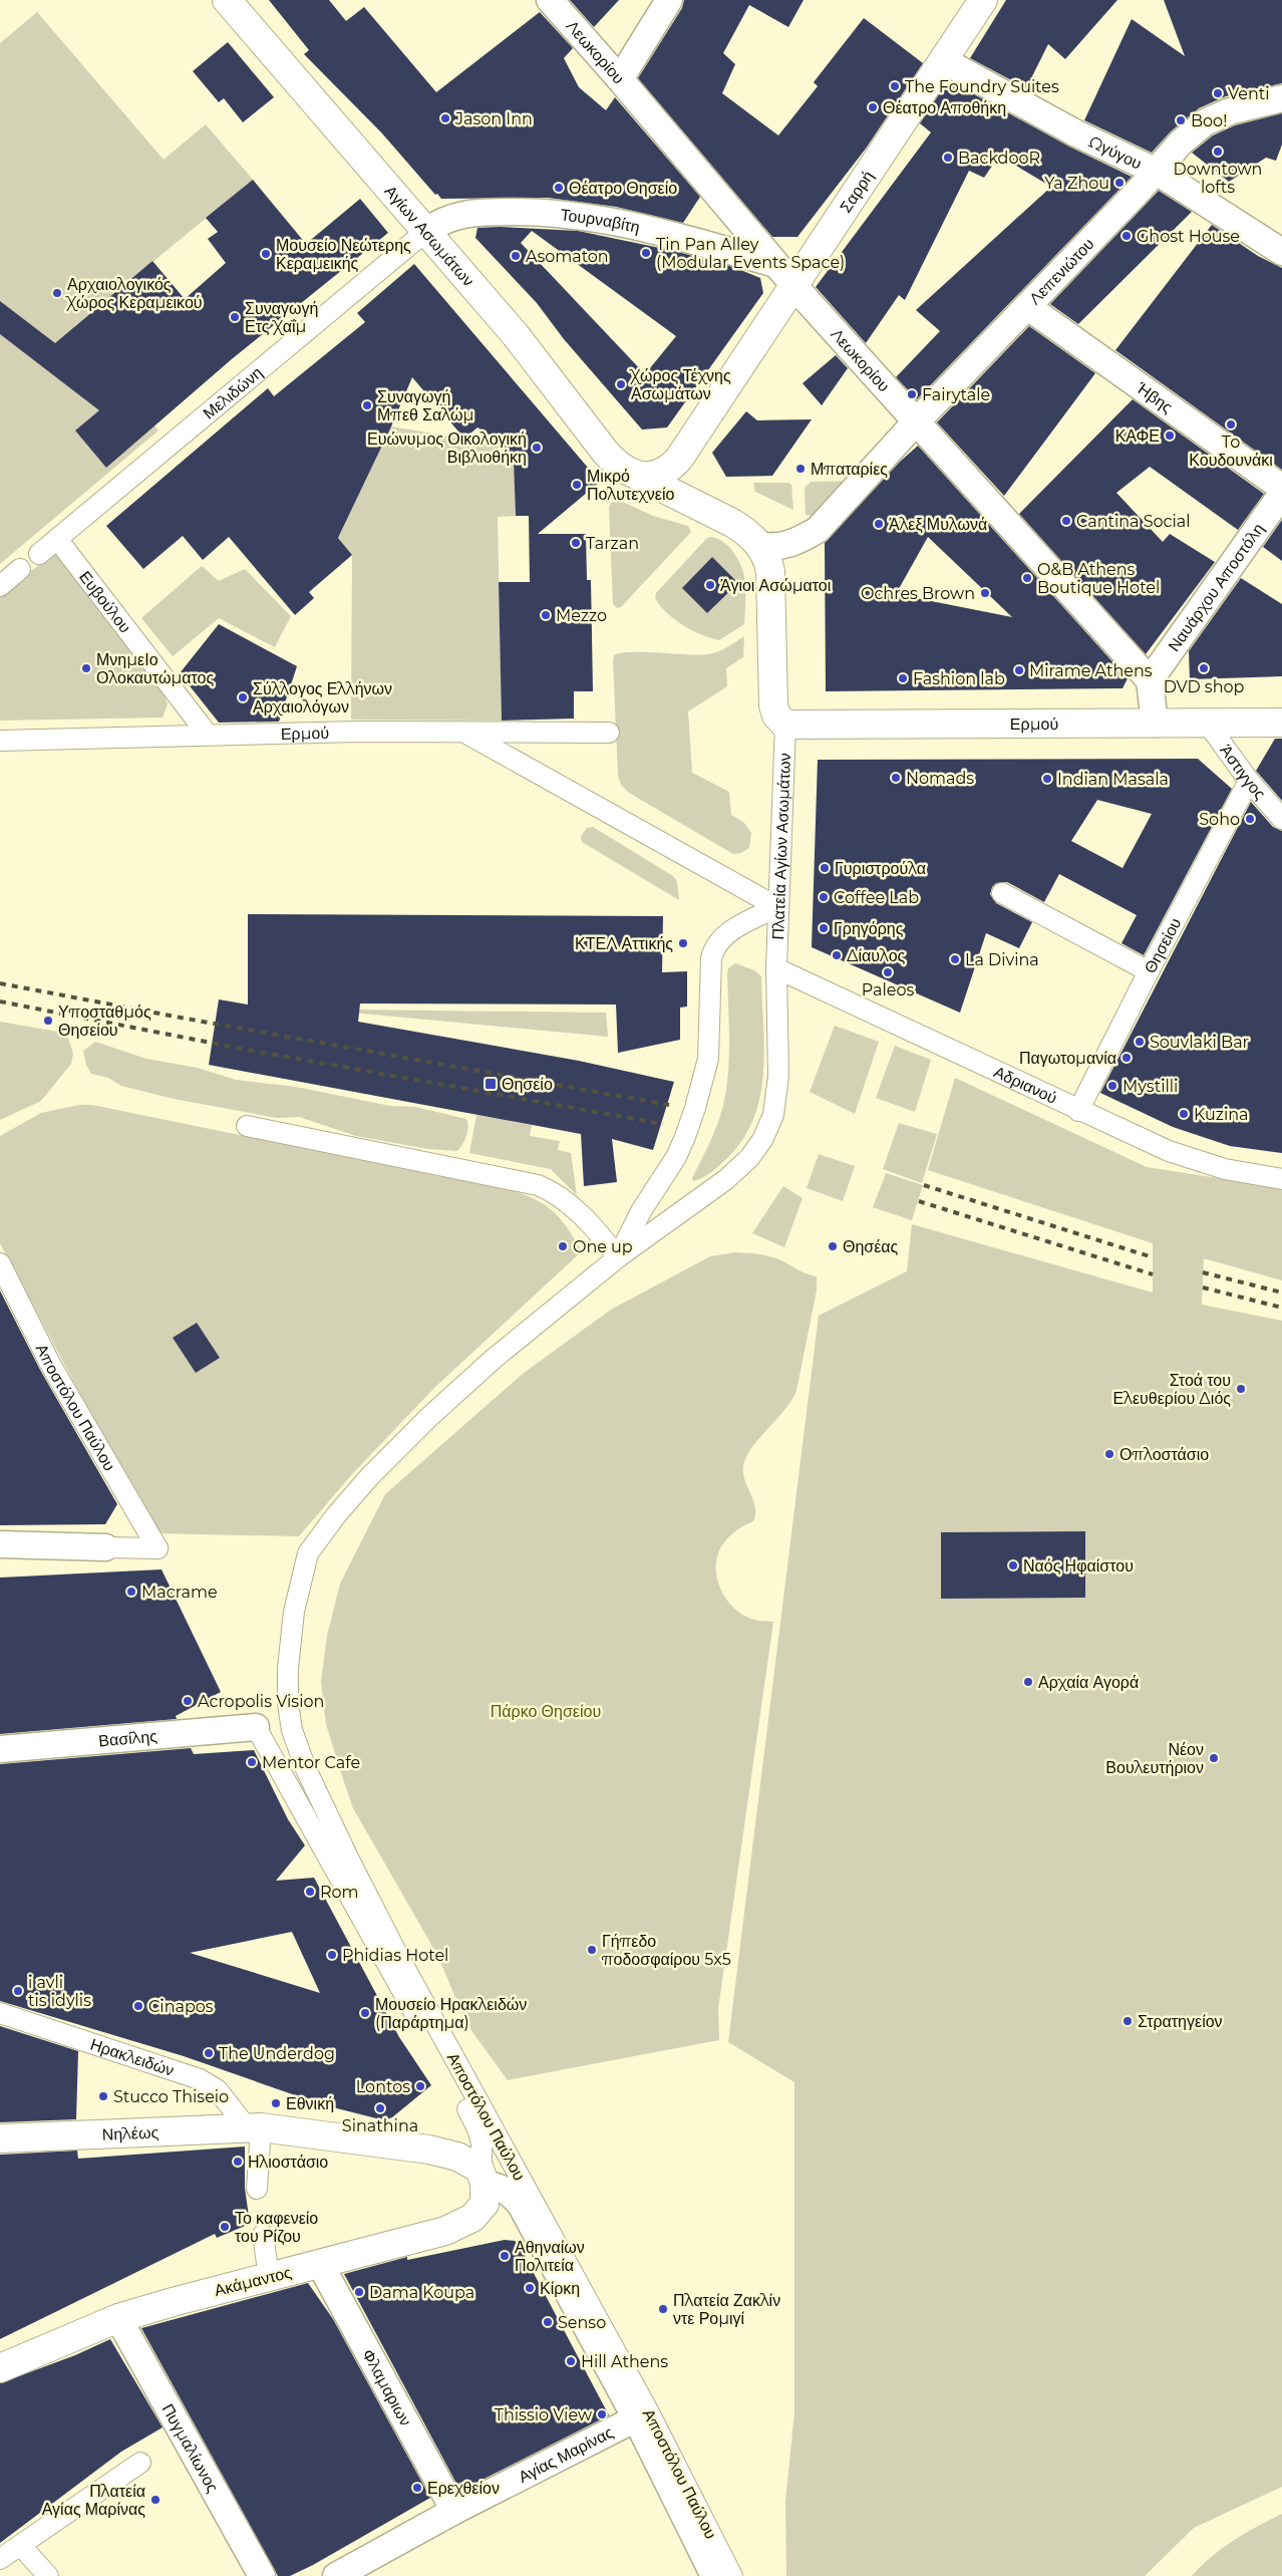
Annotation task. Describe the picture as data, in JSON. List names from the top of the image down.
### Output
{
  "streets": {
    "street": [
      "Λεωκορίου",
      "Ωγύγου",
      "Σαρρή",
      "Τουρναβίτη",
      "Αγίων Ασωμάτων",
      "Λεπενιώτου",
      "Μελιδώνη",
      "Ήβης",
      "Ναυάρχου Αποστόλη",
      "Ευβούλου",
      "Ερμού",
      "Άστιγγος",
      "Πλατεία Αγίων Ασωμάτων",
      "Θησείου",
      "Αδριανού",
      "Αποστόλου Παύλου",
      "Βασίλης",
      "Ηρακλειδών",
      "Νηλέως",
      "Ακάμαντος",
      "Φλαμαριων",
      "Πυγμαλίωνος",
      "Αγίας Μαρίνας"
    ]
  },
  "crossings": [
    ["Λεωκορίου", "Σαρρή"],
    ["Λεωκορίου", "Τουρναβίτη"],
    ["Λεωκορίου", "Λεπενιώτου"],
    ["Λεωκορίου", "Ναυάρχου Αποστόλη"],
    ["Ωγύγου", "Σαρρή"],
    ["Ωγύγου", "Λεπενιώτου"],
    ["Τουρναβίτη", "Αγίων Ασωμάτων"],
    ["Τουρναβίτη", "Μελιδώνη"],
    ["Αγίων Ασωμάτων", "Μελιδώνη"],
    ["Λεπενιώτου", "Ήβης"],
    ["Μελιδώνη", "Ευβούλου"],
    ["Ευβούλου", "Ερμού"],
    ["Ερμού", "Άστιγγος"],
    ["Ερμού", "Πλατεία Αγίων Ασωμάτων"],
    ["Άστιγγος", "Θησείου"],
    ["Πλατεία Αγίων Ασωμάτων", "Αδριανού"],
    ["Πλατεία Αγίων Ασωμάτων", "Αποστόλου Παύλου"],
    ["Θησείου", "Αδριανού"],
    ["Αποστόλου Παύλου", "Βασίλης"],
    ["Αποστόλου Παύλου", "Ακάμαντος"],
    ["Αποστόλου Παύλου", "Αγίας Μαρίνας"],
    ["Ηρακλειδών", "Νηλέως"],
    ["Ακάμαντος", "Φλαμαριων"],
    ["Ακάμαντος", "Πυγμαλίωνος"],
    ["Φλαμαριων", "Αγίας Μαρίνας"]
  ],
  "parks": ["Πάρκο Θησείου"],
  "places": {
    "other": [
      "The Foundry Suites",
      "Venti",
      "Θέατρο Αποθήκη",
      "Jason Inn",
      "Boo!",
      "Downtown lofts",
      "BackdooR",
      "Ya Zhou",
      "Θέατρο Θησείο",
      "Ghost House",
      "Tin Pan Alley (Modular Events Space)",
      "Μουσείο Νεώτερης Κεραμεικής",
      "Asomaton",
      "Αρχαιολογικός Χώρος Κεραμεικού",
      "Συναγωγή Ετς Χαΐμ",
      "Χώρος Τέχνης Ασωμάτων",
      "Fairytale",
      "Συναγωγή Μπεθ Σαλώμ",
      "To Κουδουνάκι",
      "ΚΑΦΕ",
      "Ευώνυμος Οικολογική Βιβλιοθήκη",
      "Μπαταρίες",
      "Μικρό Πολυτεχνείο",
      "Cantina Social",
      "Άλεξ Μυλωνά",
      "Tarzan",
      "O&B Athens Boutique Hotel",
      "Άγιοι Ασώματοι",
      "Ochres Brown",
      "Mezzo",
      "ΜνημεΙο Ολοκαυτώματος",
      "DVD shop",
      "Mirame Athens",
      "Fashion lab",
      "Σύλλογος Ελλήνων Αρχαιολόγων",
      "Nomads",
      "Indian Masala",
      "Soho",
      "Γυριστρούλα",
      "Coffee Lab",
      "Γρηγόρης",
      "ΚΤΕΛ Αττικής",
      "Δίαυλος",
      "La Divina",
      "Paleos",
      "Υποσταθμός Θησείου",
      "Souvlaki Bar",
      "Παγωτομανία",
      "Mystilli",
      "Kuzina",
      "One up",
      "Θησέας",
      "Στοά του Ελευθερίου Διός",
      "Οπλοστάσιο",
      "Ναός Ηφαίστου",
      "Macrame",
      "Αρχαία Αγορά",
      "Acropolis Vision",
      "Νέον Βουλευτήριον",
      "Mentor Cafe",
      "Rom",
      "Γήπεδο ποδοσφαίρου 5x5",
      "Phidias Hotel",
      "i avli tis idylis",
      "Cinapos",
      "Μουσείο Ηρακλειδών (Παράρτημα)",
      "Στρατηγείον",
      "The Underdog",
      "Lontos",
      "Stucco Thiseio",
      "Εθνική",
      "Sinathina",
      "Ηλιοστάσιο",
      "Το καφενείο του Ρίζου",
      "Αθηναίων Πολιτεία",
      "Κίρκη",
      "Dama Koupa",
      "Πλατεία Ζακλίν ντε Ρομιγί",
      "Senso",
      "Hill Athens",
      "Thissio View",
      "Ερεχθείον",
      "Πλατεία Αγίας Μαρίνας"
    ],
    "transit": ["Θησείο"]
  }
}
